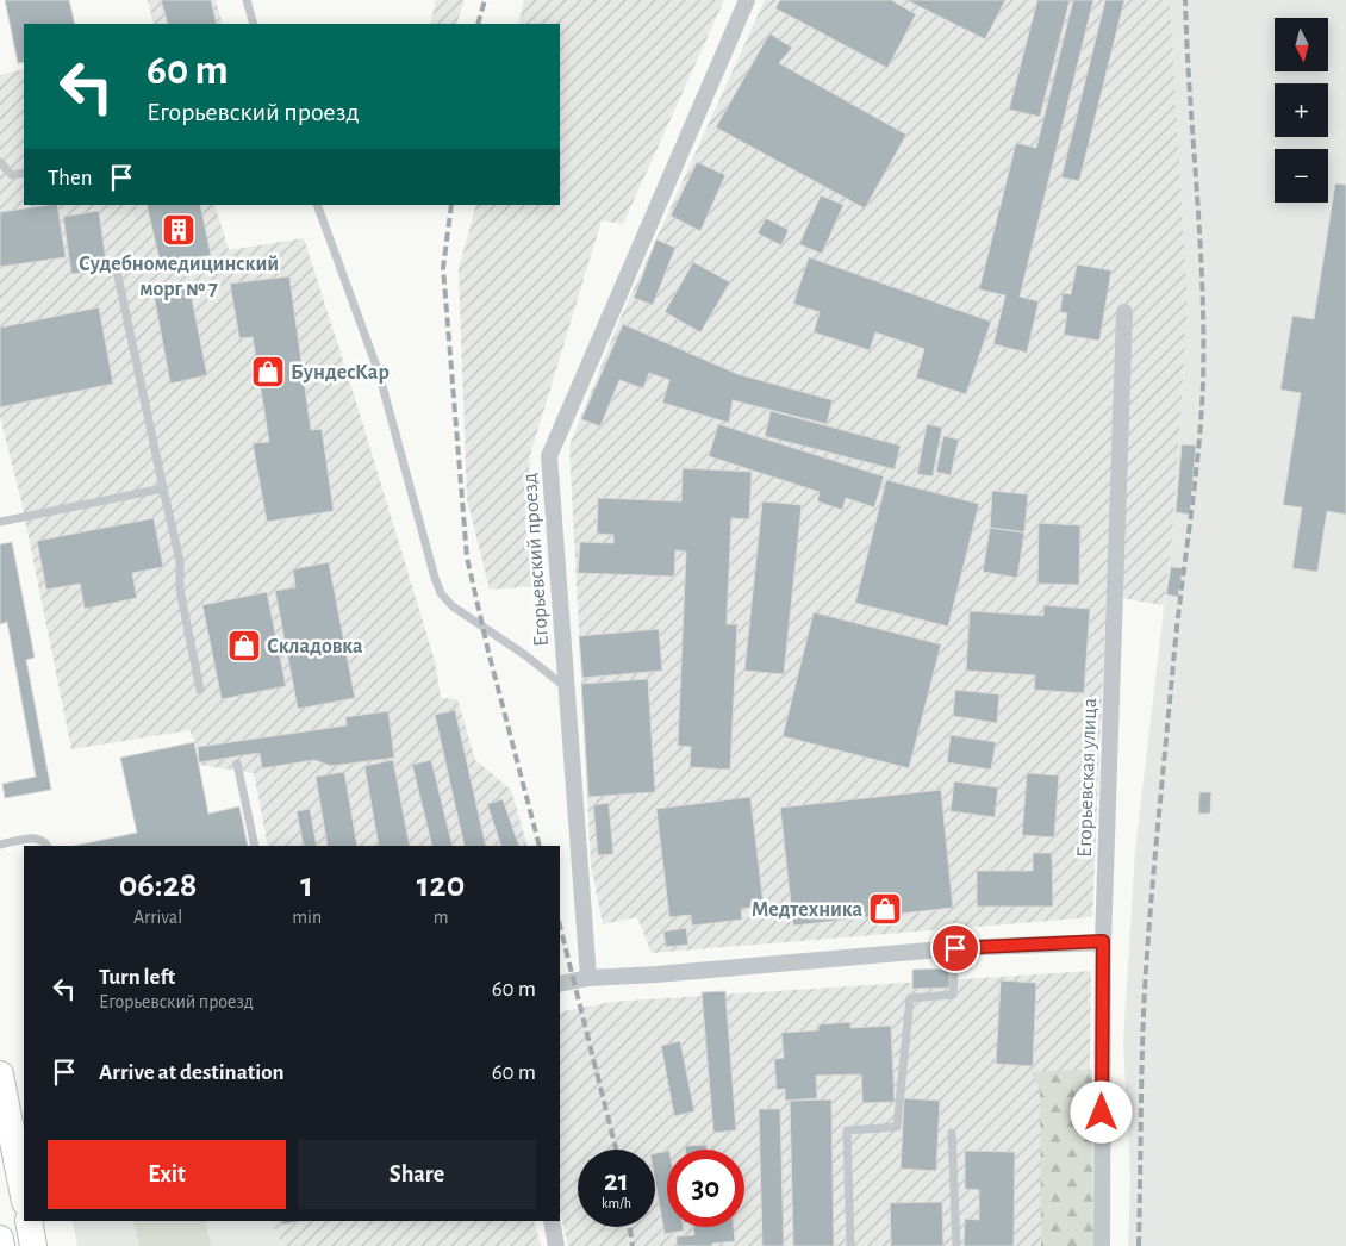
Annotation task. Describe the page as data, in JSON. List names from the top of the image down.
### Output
{
  "streets": {
    "street": ["Егорьевский проезд", "Егорьевская улица"]
  },
  "places": {
    "building": ["Судебномедицинский морг № 7"],
    "shop": ["БундесКар", "Складовка", "Медтехника"]
  },
  "north": "bottom",
  "page": {
    "map_buttons": ["+", "−"],
    "turn": ["60 m", "Егорьевский проезд"],
    "then": "Then",
    "eta": [
      "06:28",
      "Arrival",
      "1",
      "min",
      "120",
      "m"
    ],
    "list": [
      {
        "name": "Turn left",
        "note": "Егорьевский проезд",
        "value": "60 m"
      },
      {
        "name": "Arrive at destination",
        "value": "60 m"
      }
    ],
    "buttons": ["Exit", "Share"],
    "speed": "21 km/h",
    "limit": "30"
  }
}
